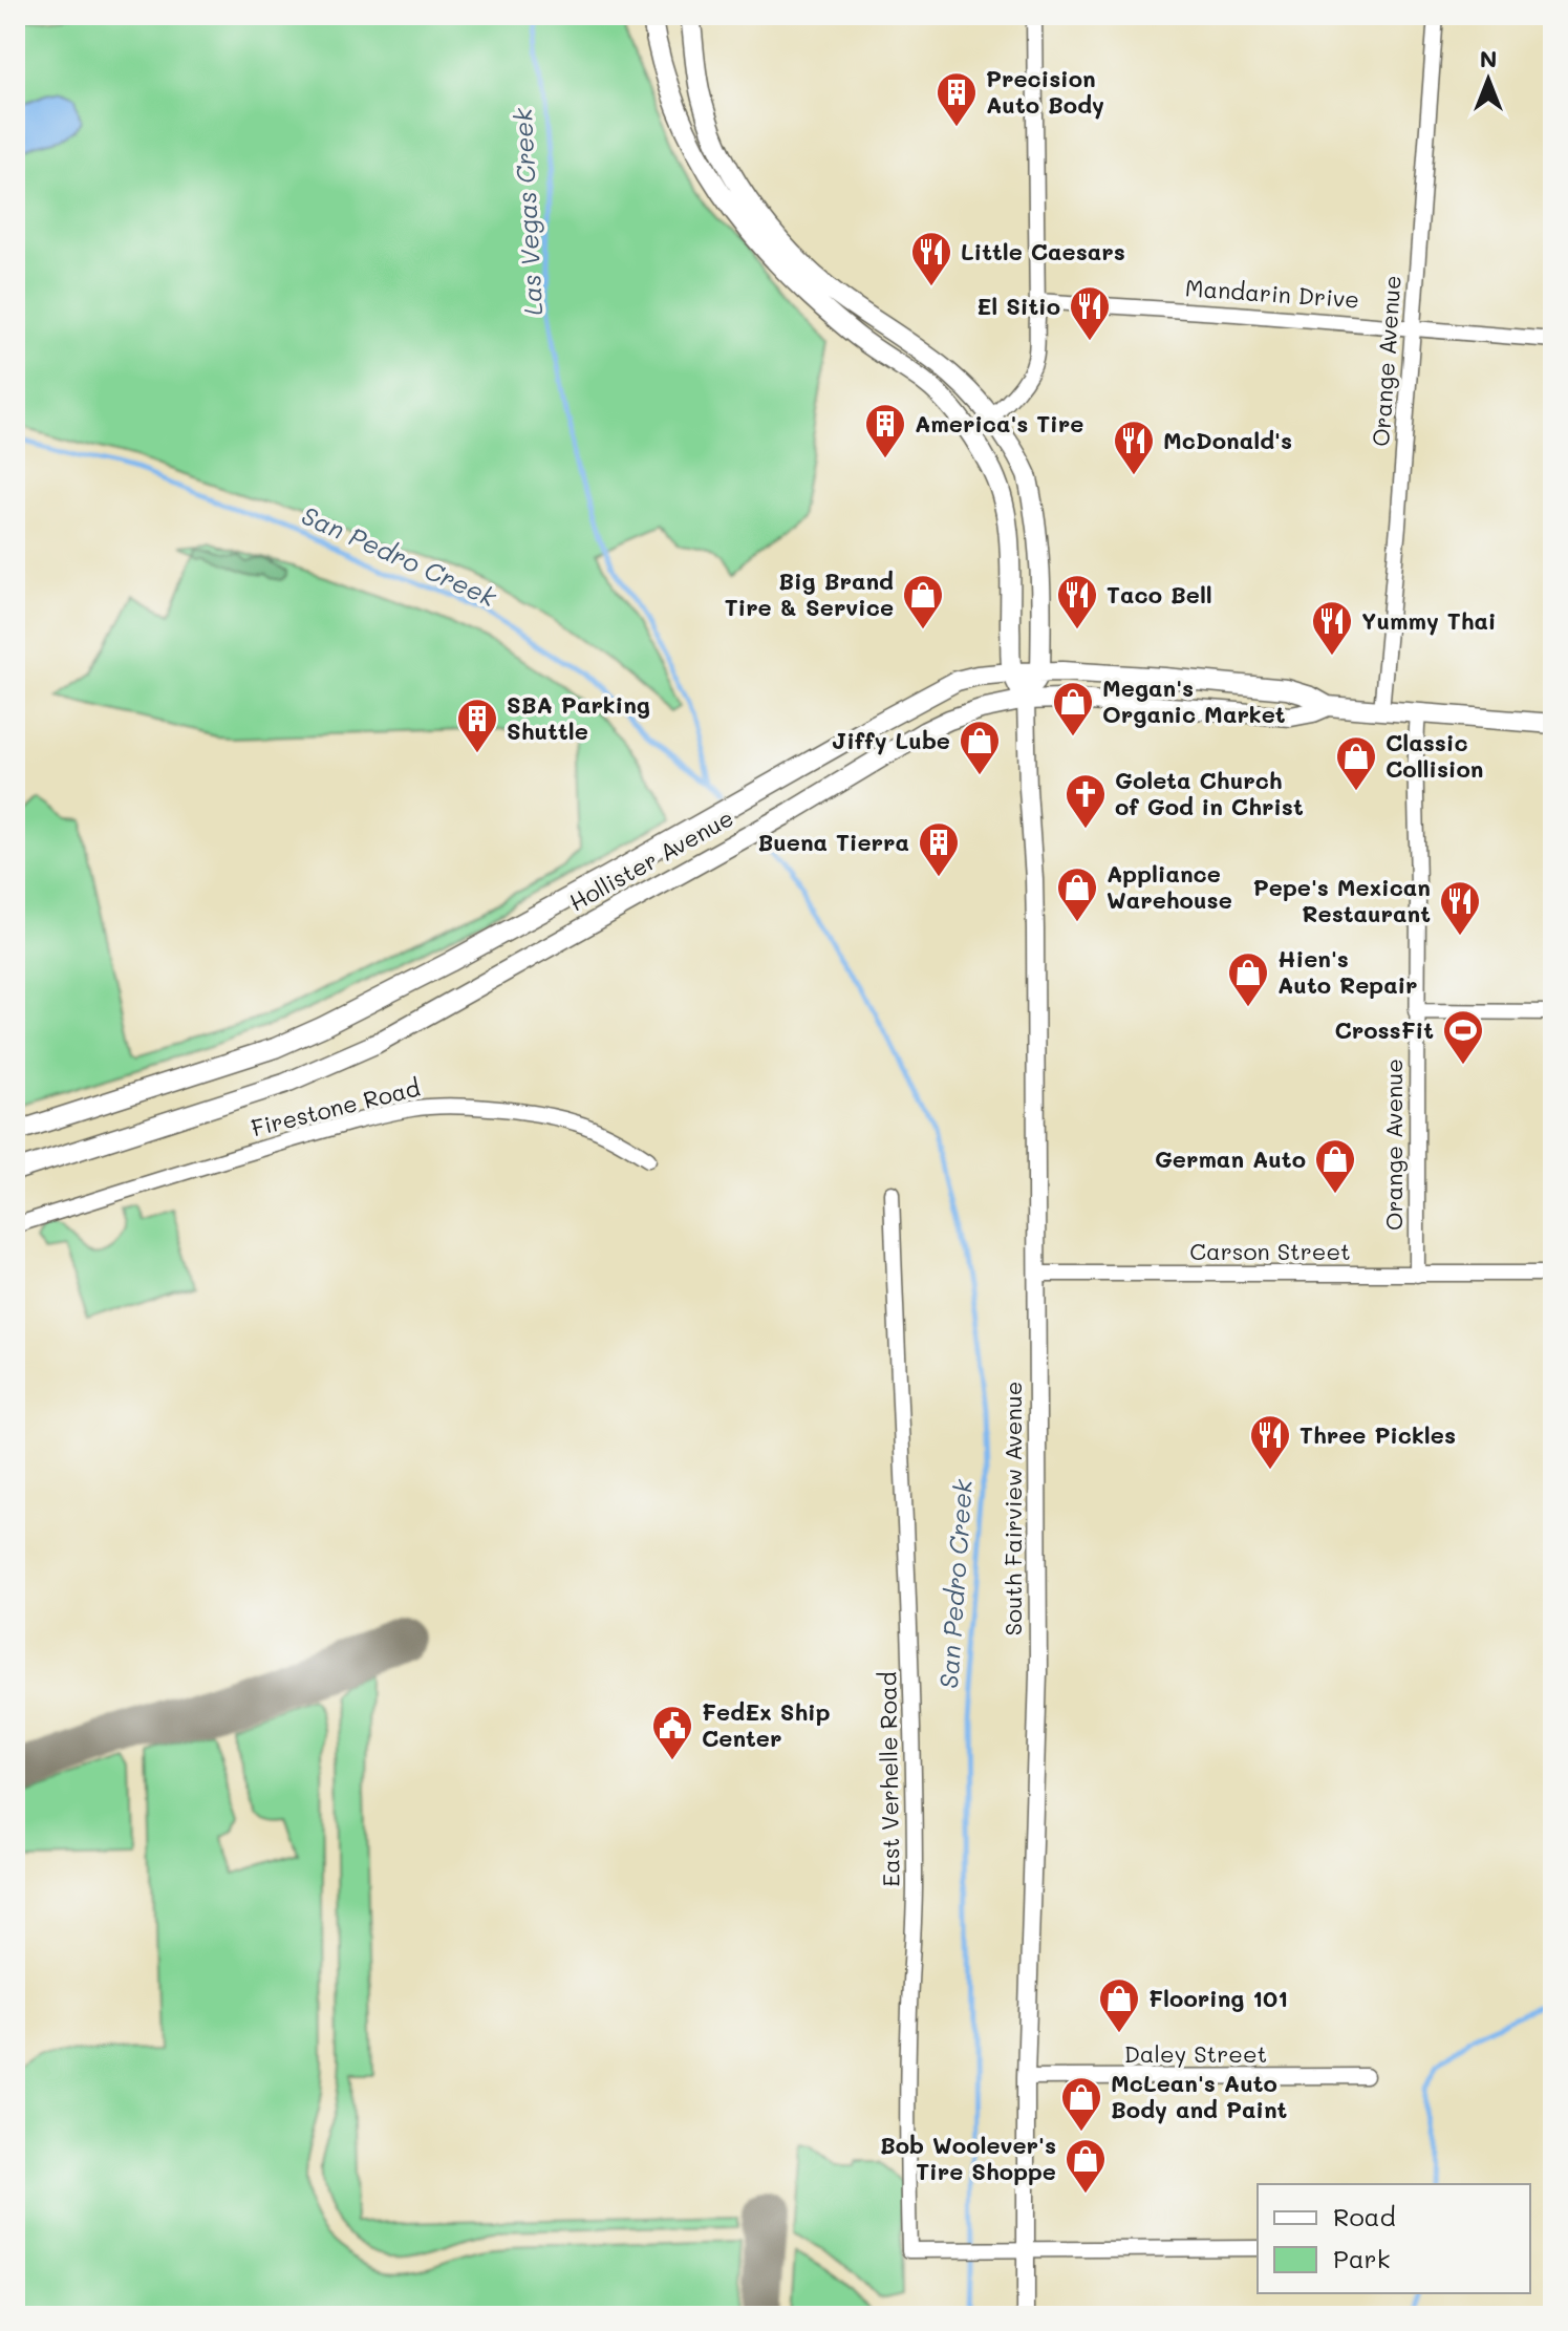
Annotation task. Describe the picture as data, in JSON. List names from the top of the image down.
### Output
{
  "streets": {
    "main road": ["Hollister Avenue", "South Fairview Avenue"],
    "street": [
      "Mandarin Drive",
      "Orange Avenue",
      "Firestone Road",
      "Carson Street",
      "East Verhelle Road",
      "Daley Street"
    ]
  },
  "crossings": [
    ["Mandarin Drive", "Orange Avenue"],
    ["Orange Avenue", "Hollister Avenue"],
    ["Orange Avenue", "Carson Street"],
    ["Hollister Avenue", "South Fairview Avenue"],
    ["Carson Street", "South Fairview Avenue"],
    ["South Fairview Avenue", "East Verhelle Road"],
    ["South Fairview Avenue", "Daley Street"]
  ],
  "water": ["Las Vegas Creek", "San Pedro Creek"],
  "places": {
    "building": [
      "Precision Auto Body",
      "America's Tire",
      "SBA Parking Shuttle",
      "Buena Tierra"
    ],
    "restaurant": [
      "Little Caesars",
      "El Sitio",
      "McDonald's",
      "Taco Bell",
      "Yummy Thai",
      "Pepe's Mexican Restaurant",
      "Three Pickles"
    ],
    "shop": [
      "Big Brand Tire & Service",
      "Megan's Organic Market",
      "Jiffy Lube",
      "Classic Collision",
      "Appliance Warehouse",
      "Hien's Auto Repair",
      "German Auto",
      "Flooring 101",
      "McLean's Auto Body and Paint",
      "Bob Woolever's Tire Shoppe"
    ],
    "church": ["Goleta Church of God in Christ"],
    "sports": ["CrossFit"],
    "public building": ["FedEx Ship Center"]
  },
  "legend": ["Road", "Park"],
  "north": "top"
}
